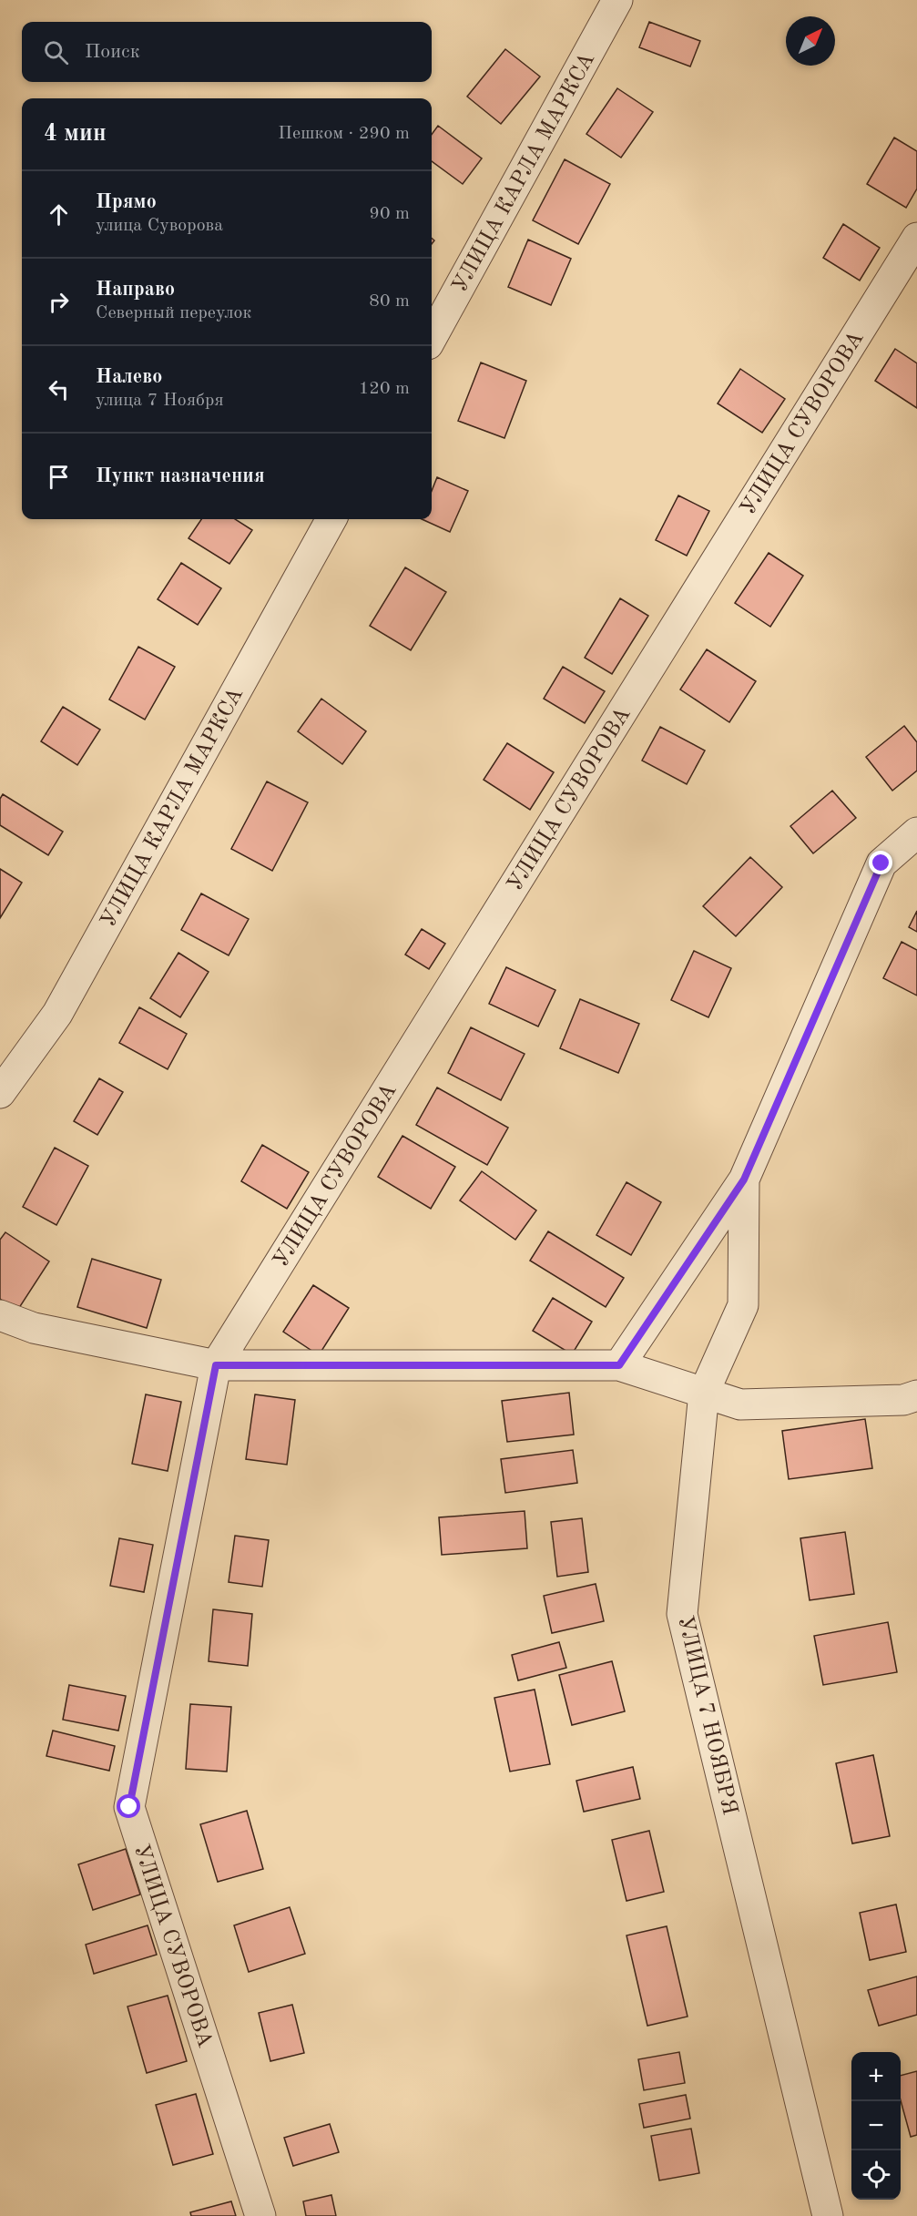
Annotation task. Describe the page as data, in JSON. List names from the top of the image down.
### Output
{
  "streets": {
    "street": ["УЛИЦА КАРЛА МАРКСА", "УЛИЦА СУВОРОВА", "УЛИЦА 7 НОЯБРЯ"]
  },
  "north": "top right",
  "page": {
    "search": "Поиск",
    "heading": ["4 мин", "Пешком · 290 m"],
    "list": [
      ["Прямо", "улица Суворова", "90 m"],
      ["Направо", "Северный переулок", "80 m"],
      ["Налево", "улица 7 Ноября", "120 m"],
      "Пункт назначения"
    ],
    "map_buttons": ["+", "−"]
  }
}
